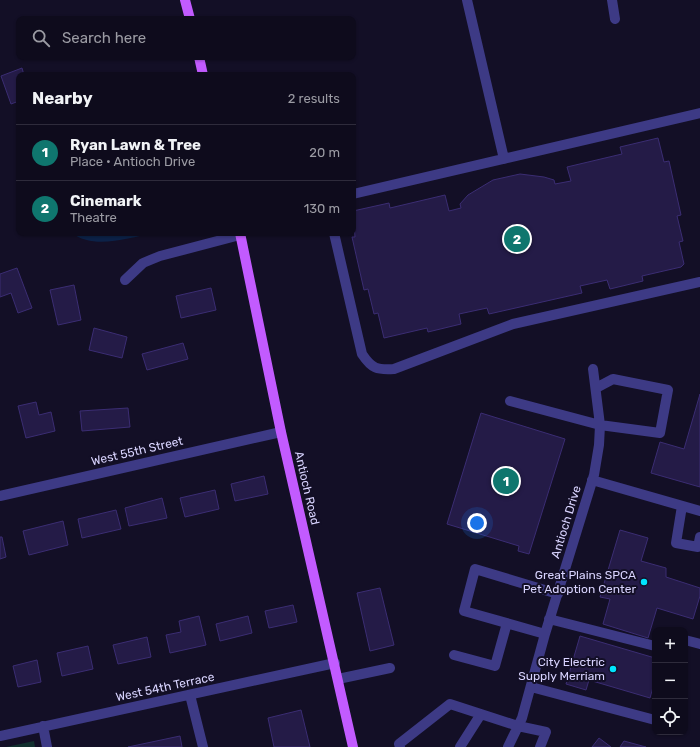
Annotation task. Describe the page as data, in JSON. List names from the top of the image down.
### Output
{
  "streets": {
    "main road": ["Antioch Road"],
    "street": ["West 55th Street", "Antioch Drive", "West 54th Terrace"]
  },
  "crossings": [
    ["West 55th Street", "Antioch Road"],
    ["Antioch Road", "West 54th Terrace"]
  ],
  "places": ["Great Plains SPCA Pet Adoption Center", "City Electric Supply Merriam"],
  "page": {
    "search": "Search here",
    "heading": ["Nearby", "2 results"],
    "list": [
      {
        "mark": "1",
        "name": "Ryan Lawn & Tree",
        "note": "Place · Antioch Drive",
        "value": "20 m"
      },
      {
        "mark": "2",
        "name": "Cinemark",
        "note": "Theatre",
        "value": "130 m"
      }
    ],
    "pins": ["2", "1"],
    "map_buttons": ["+", "−"]
  }
}
